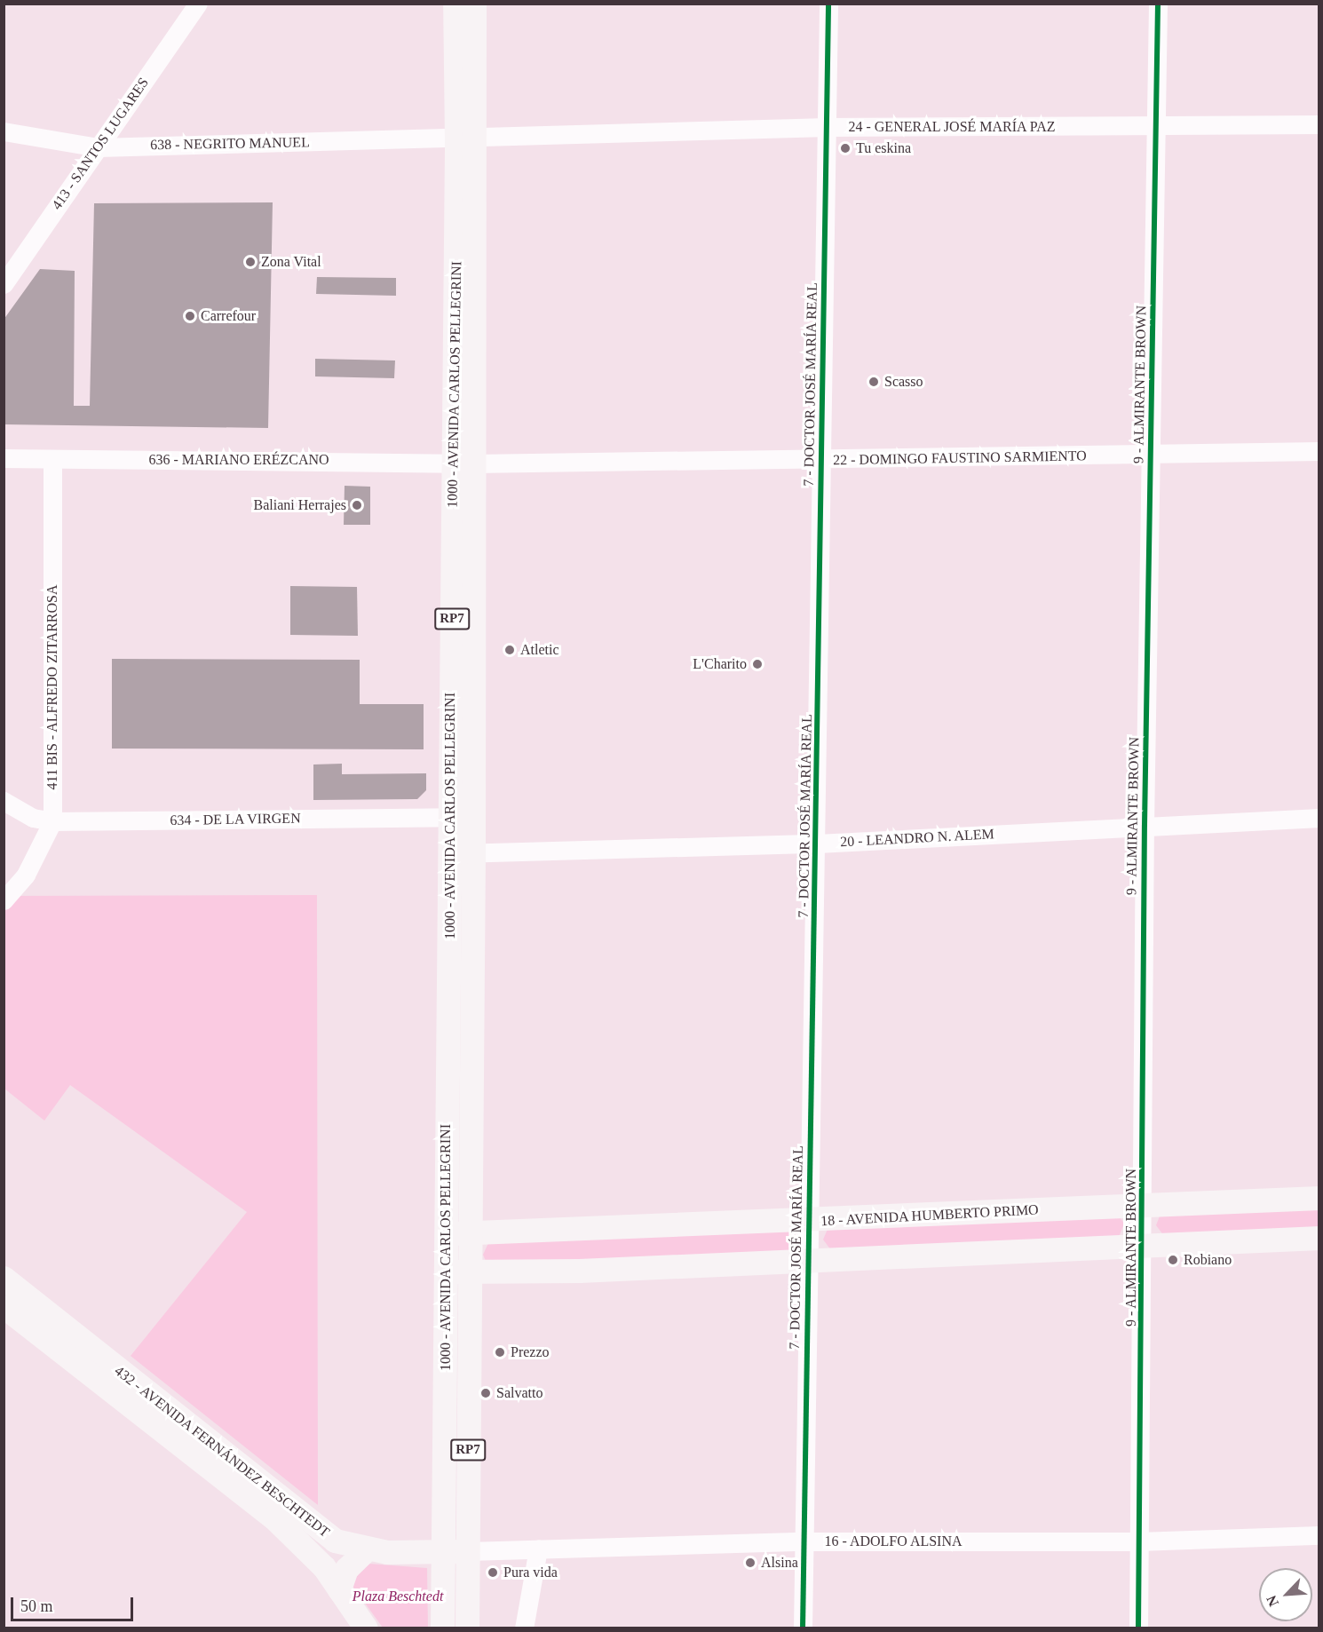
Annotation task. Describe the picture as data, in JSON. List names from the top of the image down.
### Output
{
  "streets": {
    "main road": [
      "1000 - AVENIDA CARLOS PELLEGRINI",
      "RP7",
      "18 - AVENIDA HUMBERTO PRIMO",
      "432 - AVENIDA FERNÁNDEZ BESCHTEDT"
    ],
    "street": [
      "24 - GENERAL JOSÉ MARÍA PAZ",
      "413 - SANTOS LUGARES",
      "638 - NEGRITO MANUEL",
      "7 - DOCTOR JOSÉ MARÍA REAL",
      "9 - ALMIRANTE BROWN",
      "22 - DOMINGO FAUSTINO SARMIENTO",
      "636 - MARIANO ERÉZCANO",
      "411 BIS - ALFREDO ZITARROSA",
      "634 - DE LA VIRGEN",
      "20 - LEANDRO N. ALEM",
      "16 - ADOLFO ALSINA"
    ]
  },
  "crossings": [
    ["24 - GENERAL JOSÉ MARÍA PAZ", "638 - NEGRITO MANUEL"],
    ["24 - GENERAL JOSÉ MARÍA PAZ", "1000 - AVENIDA CARLOS PELLEGRINI"],
    ["24 - GENERAL JOSÉ MARÍA PAZ", "7 - DOCTOR JOSÉ MARÍA REAL"],
    ["24 - GENERAL JOSÉ MARÍA PAZ", "9 - ALMIRANTE BROWN"],
    ["413 - SANTOS LUGARES", "638 - NEGRITO MANUEL"],
    ["638 - NEGRITO MANUEL", "1000 - AVENIDA CARLOS PELLEGRINI"],
    ["1000 - AVENIDA CARLOS PELLEGRINI", "22 - DOMINGO FAUSTINO SARMIENTO"],
    ["1000 - AVENIDA CARLOS PELLEGRINI", "636 - MARIANO ERÉZCANO"],
    ["1000 - AVENIDA CARLOS PELLEGRINI", "634 - DE LA VIRGEN"],
    ["1000 - AVENIDA CARLOS PELLEGRINI", "20 - LEANDRO N. ALEM"],
    ["1000 - AVENIDA CARLOS PELLEGRINI", "18 - AVENIDA HUMBERTO PRIMO"],
    ["1000 - AVENIDA CARLOS PELLEGRINI", "432 - AVENIDA FERNÁNDEZ BESCHTEDT"],
    ["1000 - AVENIDA CARLOS PELLEGRINI", "16 - ADOLFO ALSINA"],
    ["7 - DOCTOR JOSÉ MARÍA REAL", "22 - DOMINGO FAUSTINO SARMIENTO"],
    ["7 - DOCTOR JOSÉ MARÍA REAL", "20 - LEANDRO N. ALEM"],
    ["7 - DOCTOR JOSÉ MARÍA REAL", "18 - AVENIDA HUMBERTO PRIMO"],
    ["7 - DOCTOR JOSÉ MARÍA REAL", "16 - ADOLFO ALSINA"],
    ["9 - ALMIRANTE BROWN", "22 - DOMINGO FAUSTINO SARMIENTO"],
    ["9 - ALMIRANTE BROWN", "20 - LEANDRO N. ALEM"],
    ["9 - ALMIRANTE BROWN", "18 - AVENIDA HUMBERTO PRIMO"],
    ["9 - ALMIRANTE BROWN", "16 - ADOLFO ALSINA"],
    ["22 - DOMINGO FAUSTINO SARMIENTO", "636 - MARIANO ERÉZCANO"],
    ["636 - MARIANO ERÉZCANO", "411 BIS - ALFREDO ZITARROSA"],
    ["411 BIS - ALFREDO ZITARROSA", "634 - DE LA VIRGEN"],
    ["432 - AVENIDA FERNÁNDEZ BESCHTEDT", "16 - ADOLFO ALSINA"]
  ],
  "parks": ["Plaza Beschtedt"],
  "places": [
    "Tu eskina",
    "Zona Vital",
    "Carrefour",
    "Scasso",
    "Baliani Herrajes",
    "Atletic",
    "L'Charito",
    "Robiano",
    "Prezzo",
    "Salvatto",
    "Alsina",
    "Pura vida"
  ],
  "scale_bar": "50 m",
  "north": "bottom left"
}
